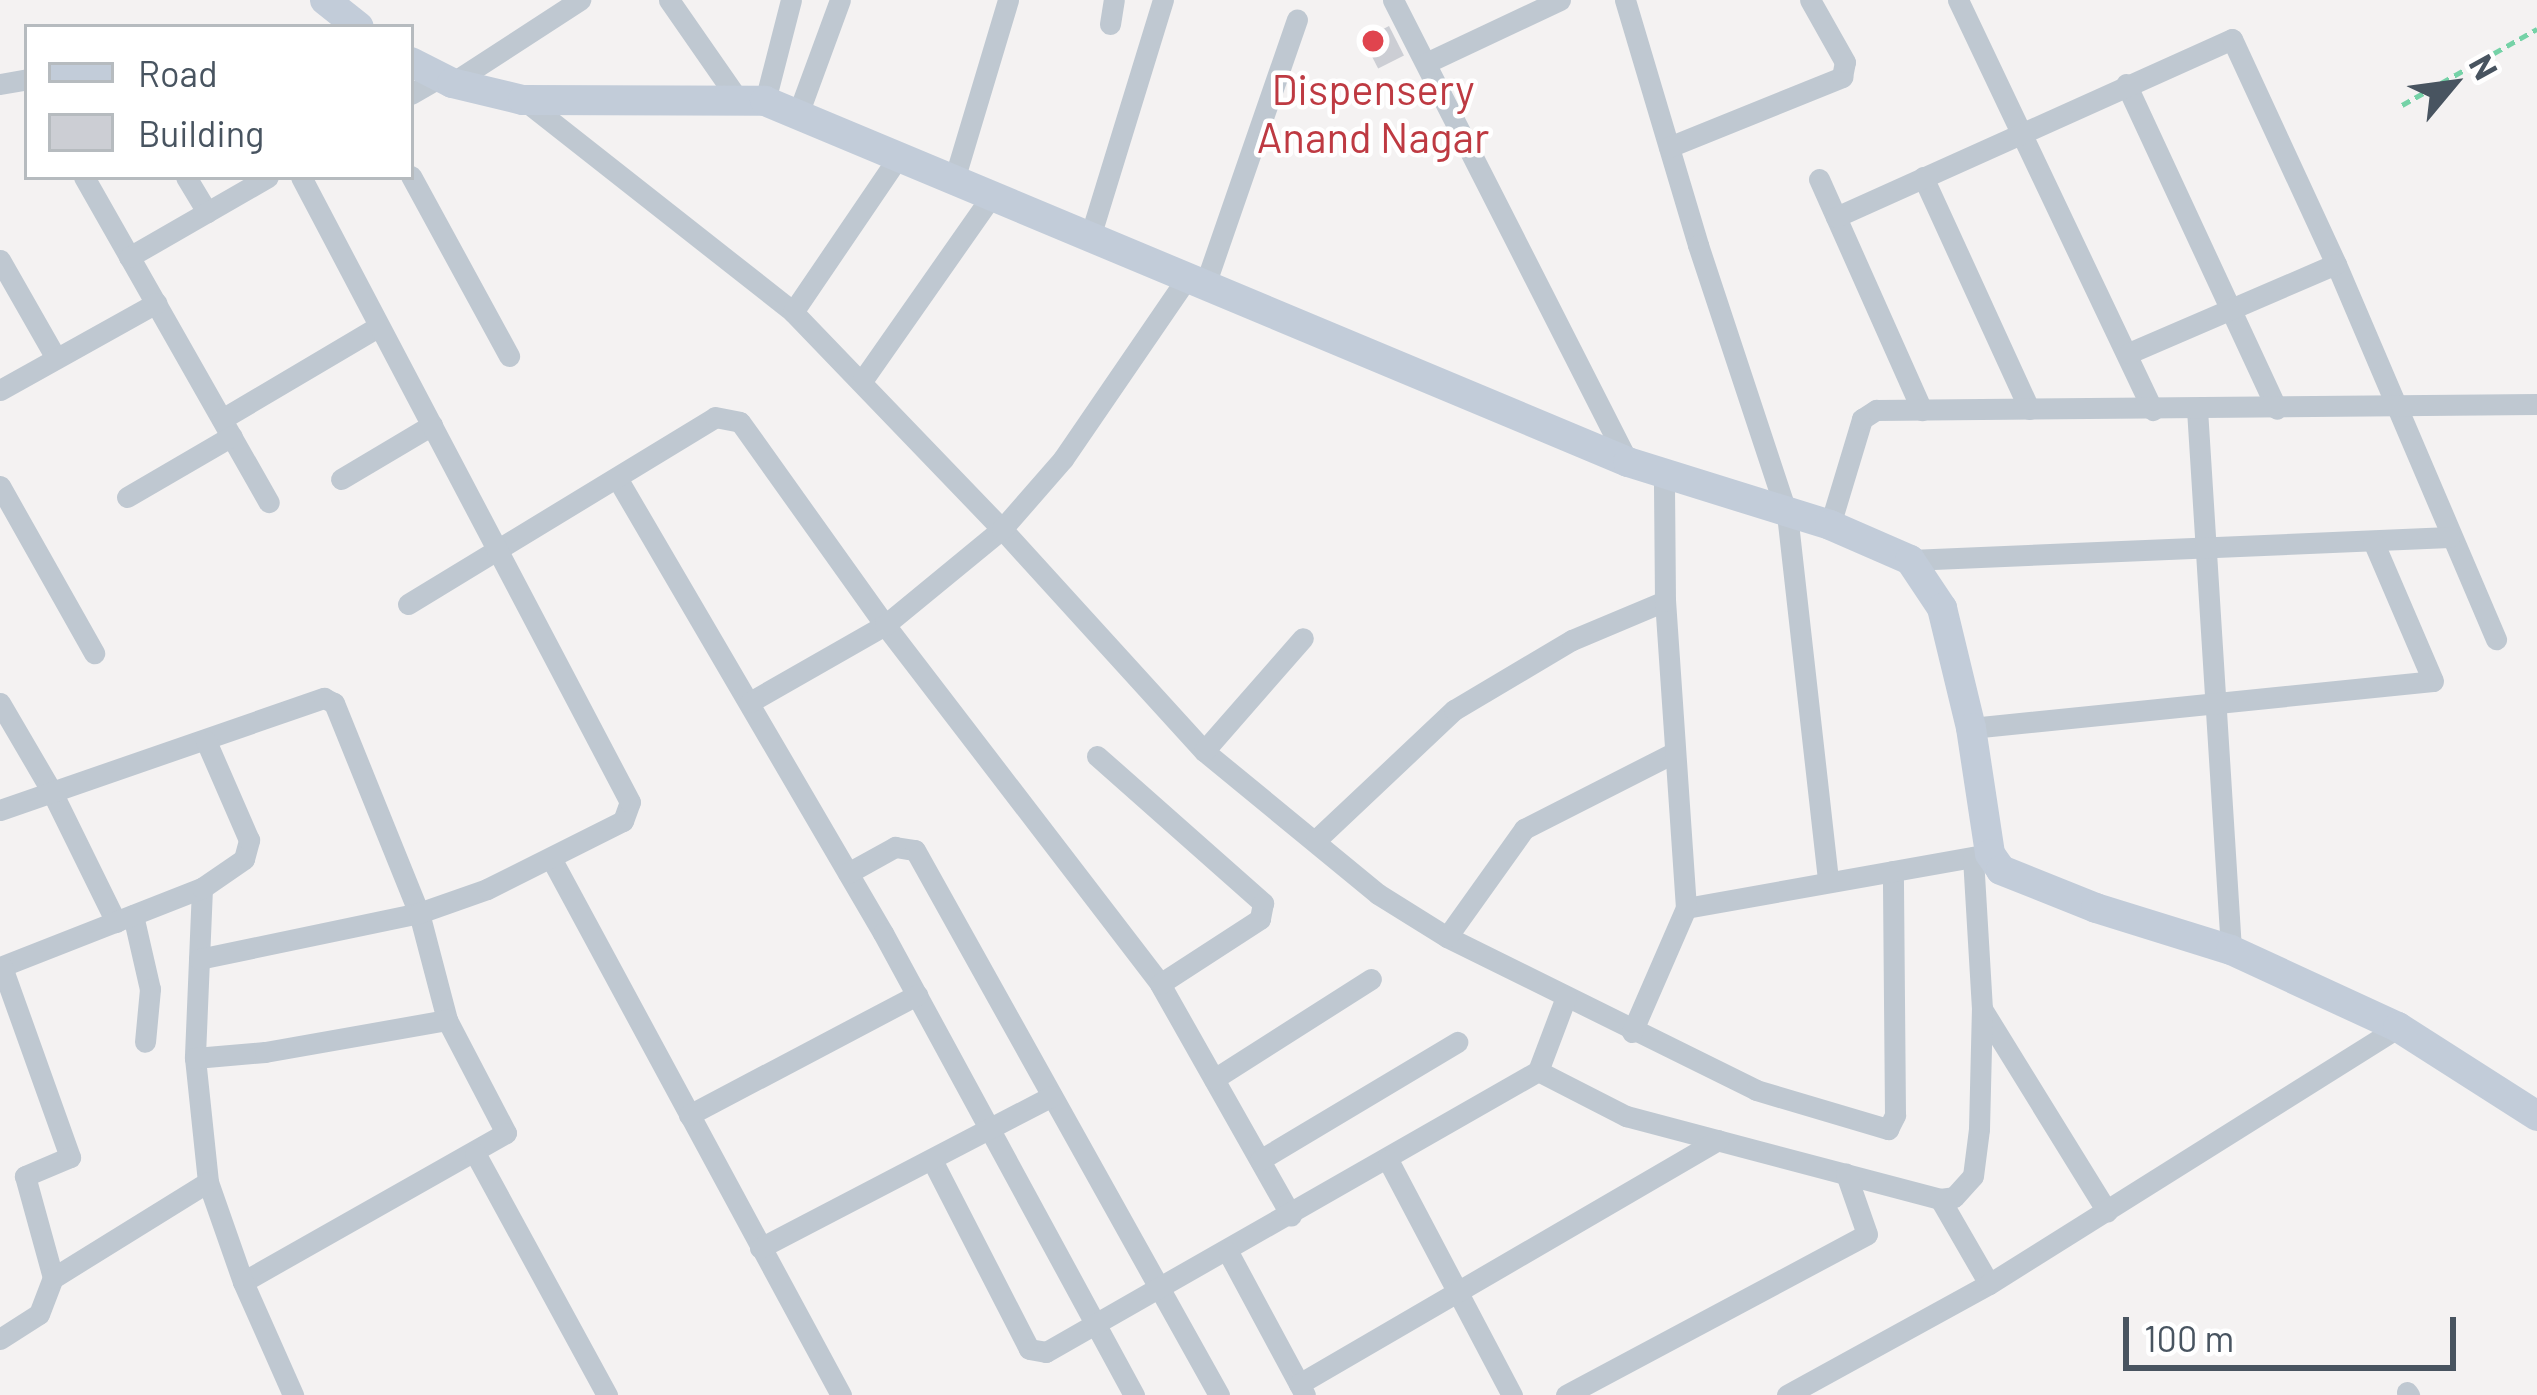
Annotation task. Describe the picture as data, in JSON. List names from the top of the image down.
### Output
{
  "places": ["Dispensery Anand Nagar"],
  "legend": ["Road", "Building"],
  "scale_bar": "100 m",
  "north": "top right"
}
